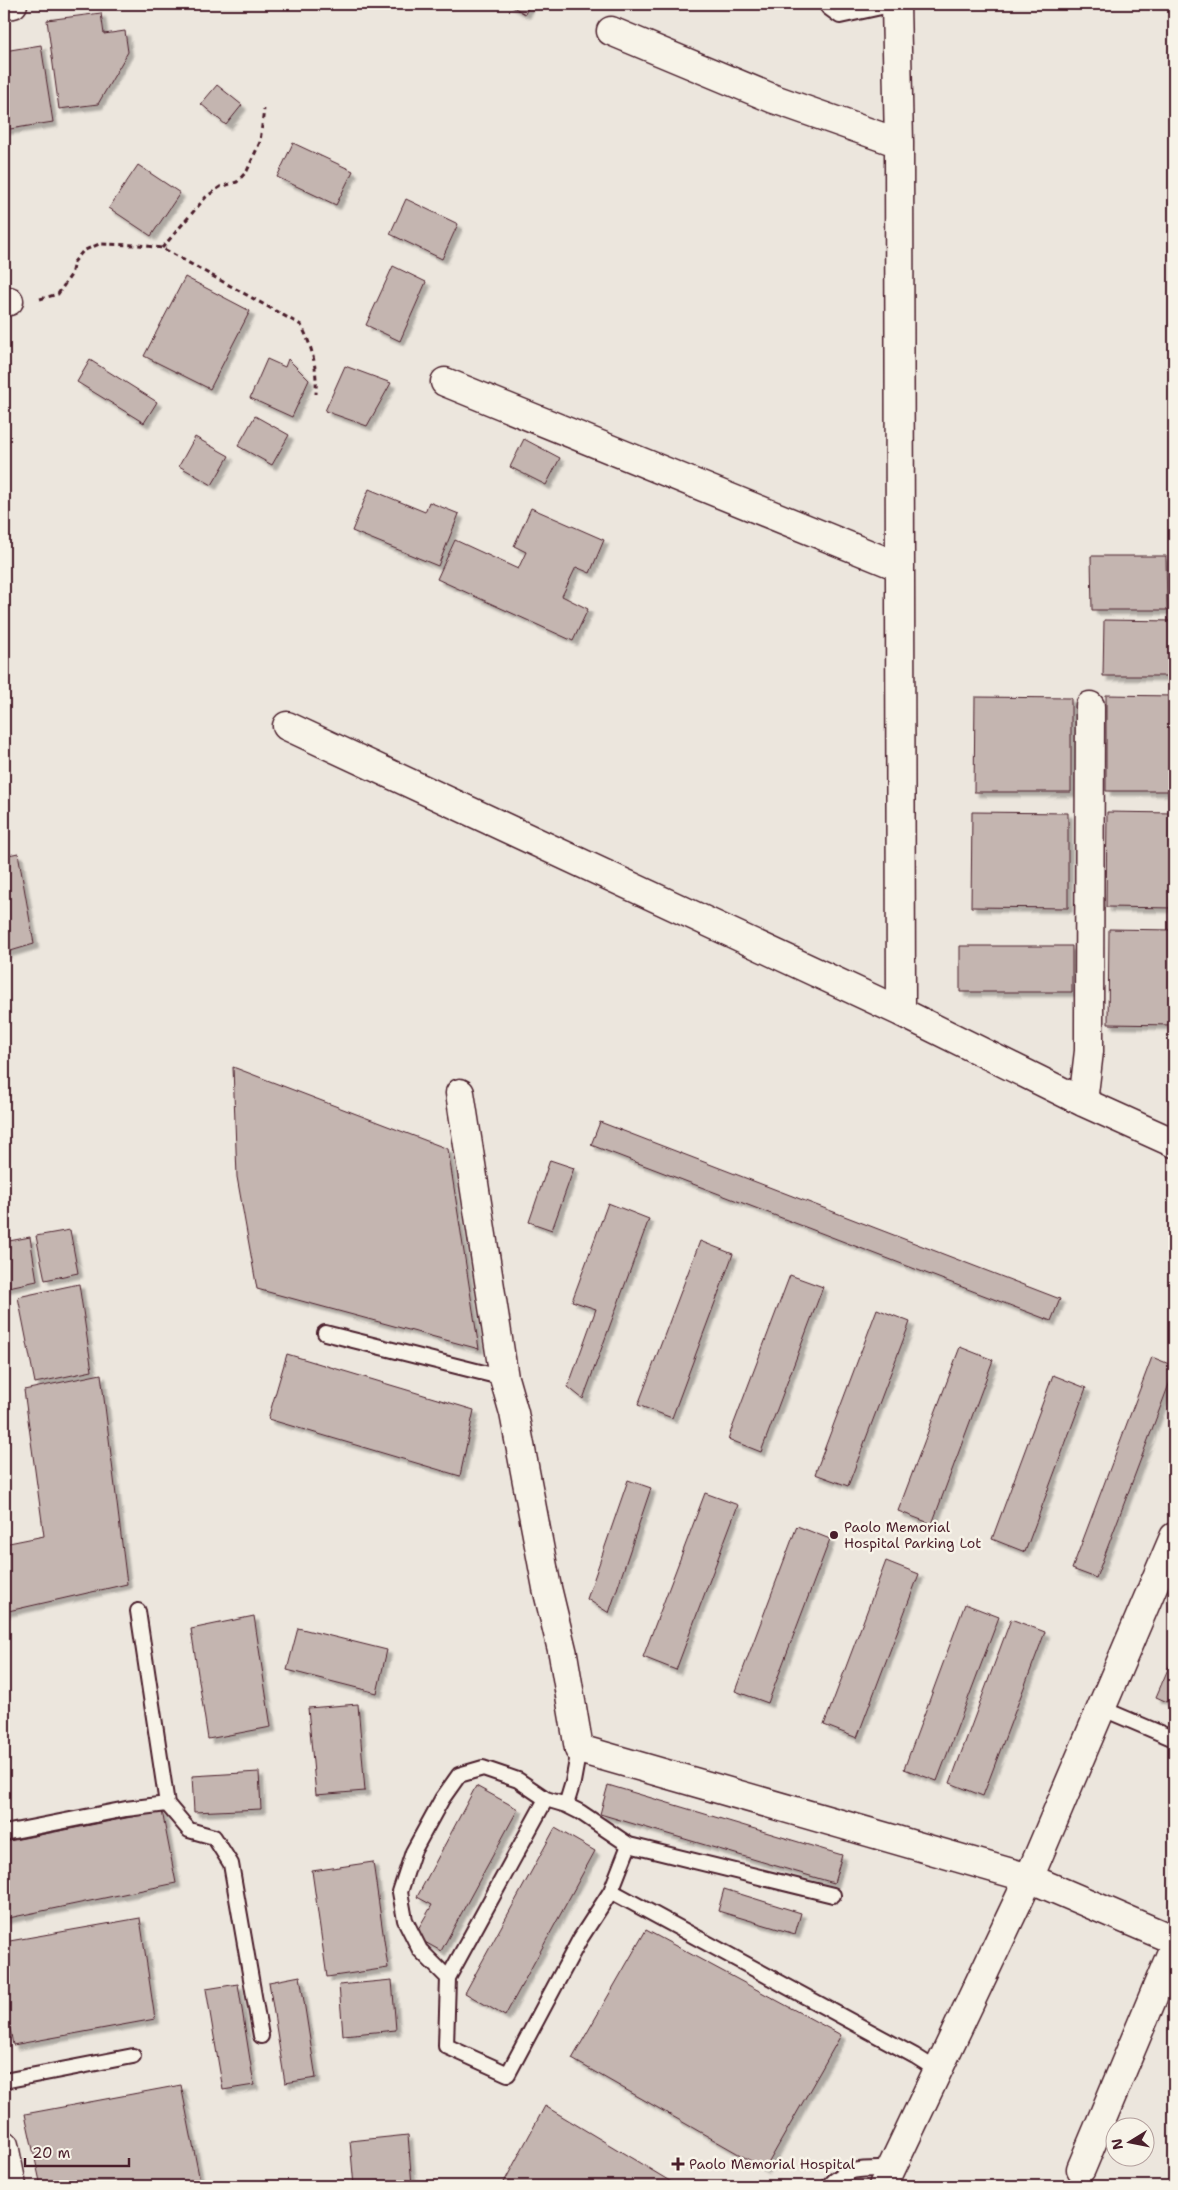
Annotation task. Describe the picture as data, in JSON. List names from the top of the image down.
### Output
{
  "places": {
    "other": ["Paolo Memorial Hospital Parking Lot"],
    "health": ["Paolo Memorial Hospital"]
  },
  "scale_bar": "20 m",
  "north": "left"
}
